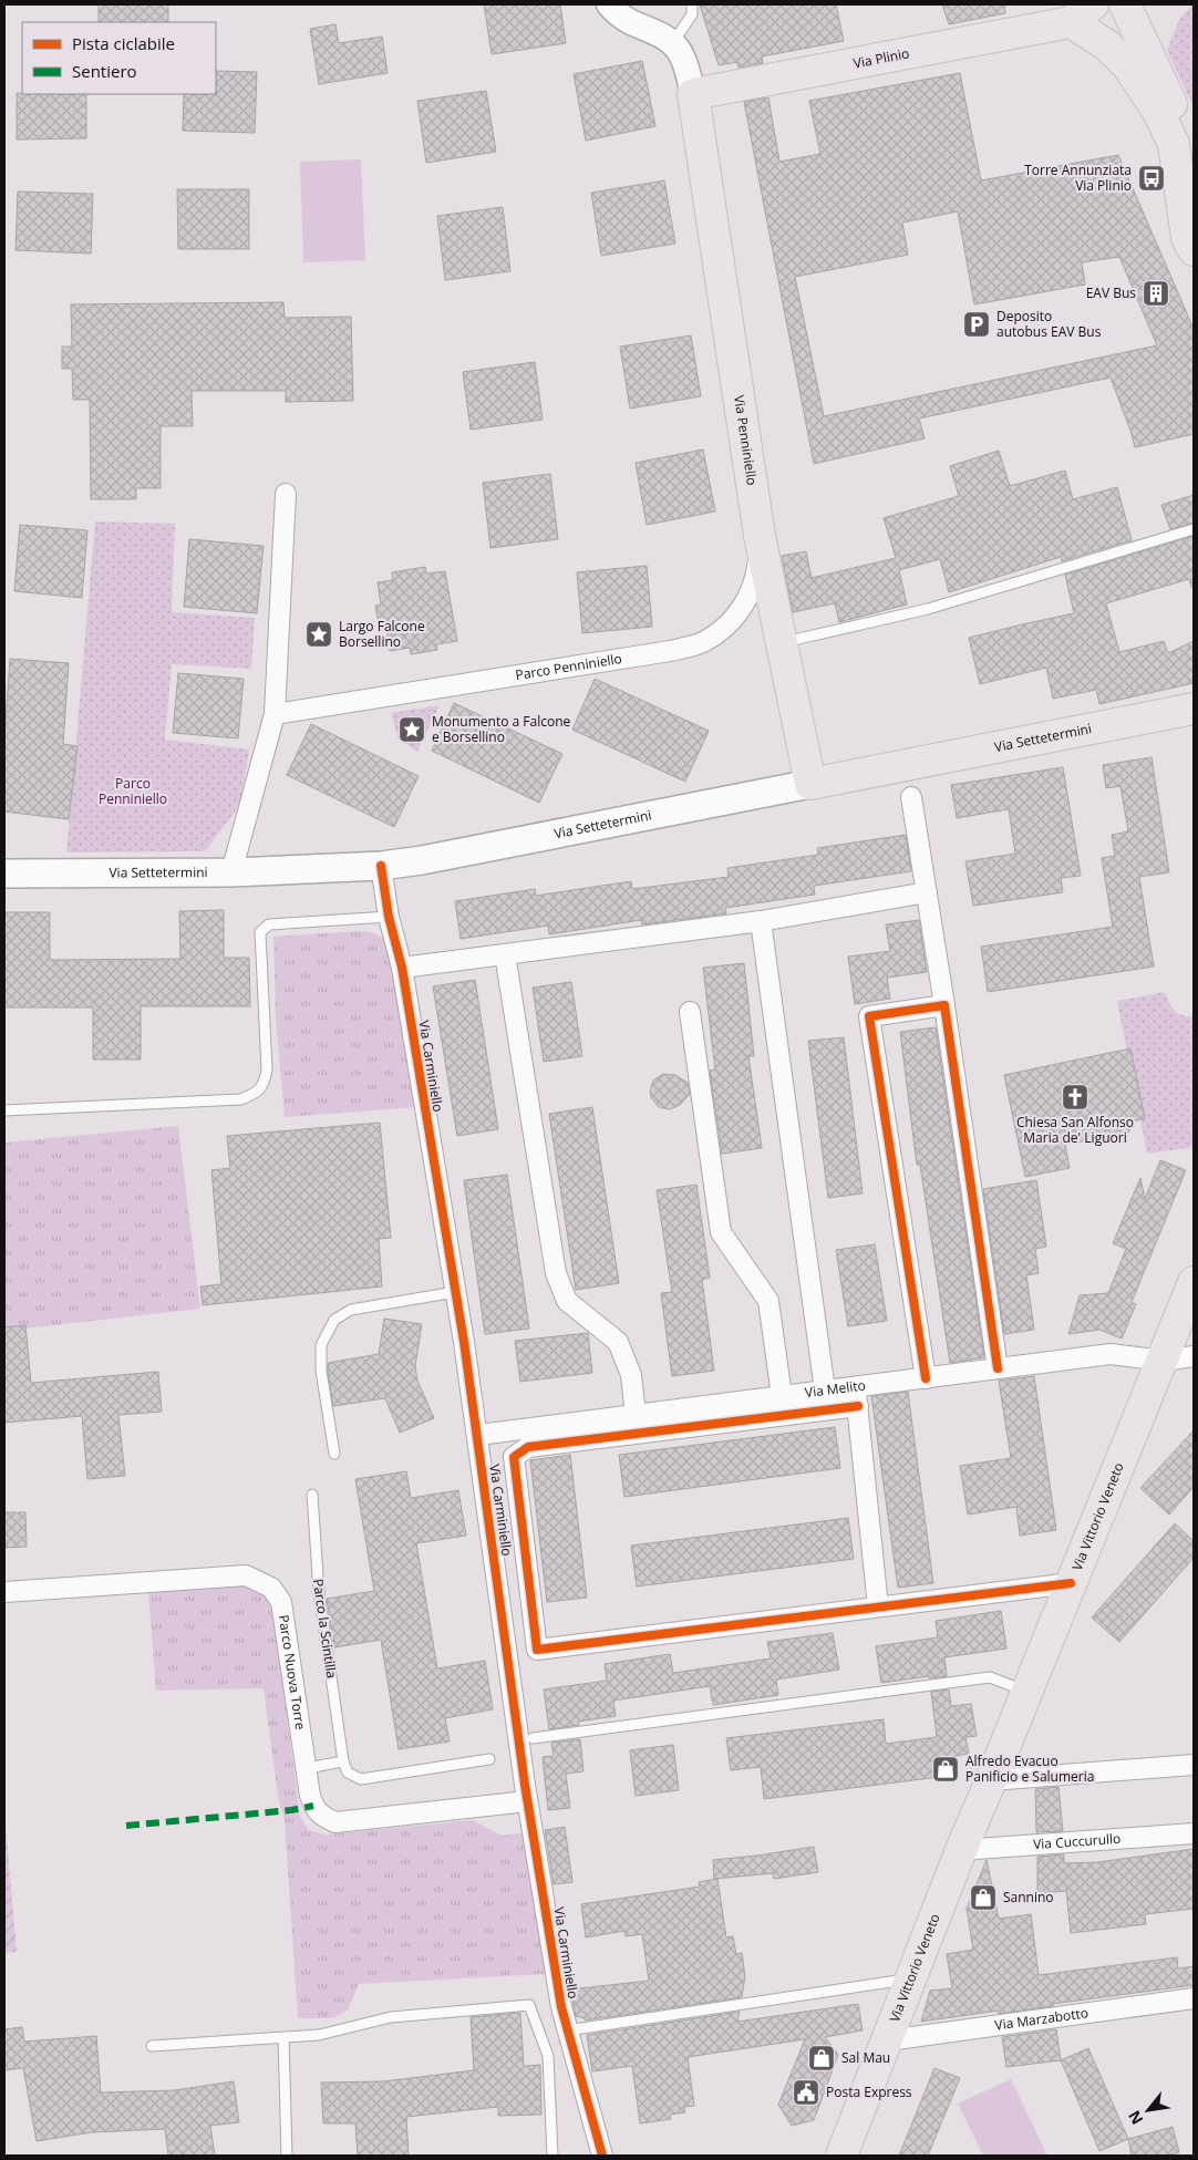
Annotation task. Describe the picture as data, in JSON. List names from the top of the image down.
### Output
{
  "streets": {
    "main road": [
      "Via Plinio",
      "Via Penniniello",
      "Via Settetermini",
      "Via Vittorio Veneto"
    ],
    "street": [
      "Parco Penniniello",
      "Via Carminiello",
      "Via Melito",
      "Parco Nuova Torre",
      "Via Cuccurullo",
      "Via Marzabotto"
    ],
    "lane": ["Parco la Scintilla"]
  },
  "crossings": [
    ["Via Plinio", "Via Penniniello"],
    ["Via Penniniello", "Parco Penniniello"],
    ["Via Penniniello", "Via Settetermini"],
    ["Via Settetermini", "Via Carminiello"],
    ["Via Carminiello", "Via Melito"],
    ["Via Carminiello", "Parco Nuova Torre"],
    ["Via Melito", "Via Vittorio Veneto"],
    ["Via Vittorio Veneto", "Via Cuccurullo"],
    ["Via Vittorio Veneto", "Via Marzabotto"]
  ],
  "parks": ["Parco Penniniello"],
  "places": {
    "bus stop": ["Torre Annunziata Via Plinio"],
    "building": ["EAV Bus"],
    "parking": ["Deposito autobus EAV Bus"],
    "place": ["Largo Falcone Borsellino", "Monumento a Falcone e Borsellino"],
    "church": ["Chiesa San Alfonso Maria de' Liguori"],
    "shop": ["Alfredo Evacuo Panificio e Salumeria", "Sannino", "Sal Mau"],
    "public building": ["Posta Express"]
  },
  "legend": ["Pista ciclabile", "Sentiero"],
  "north": "bottom left"
}
